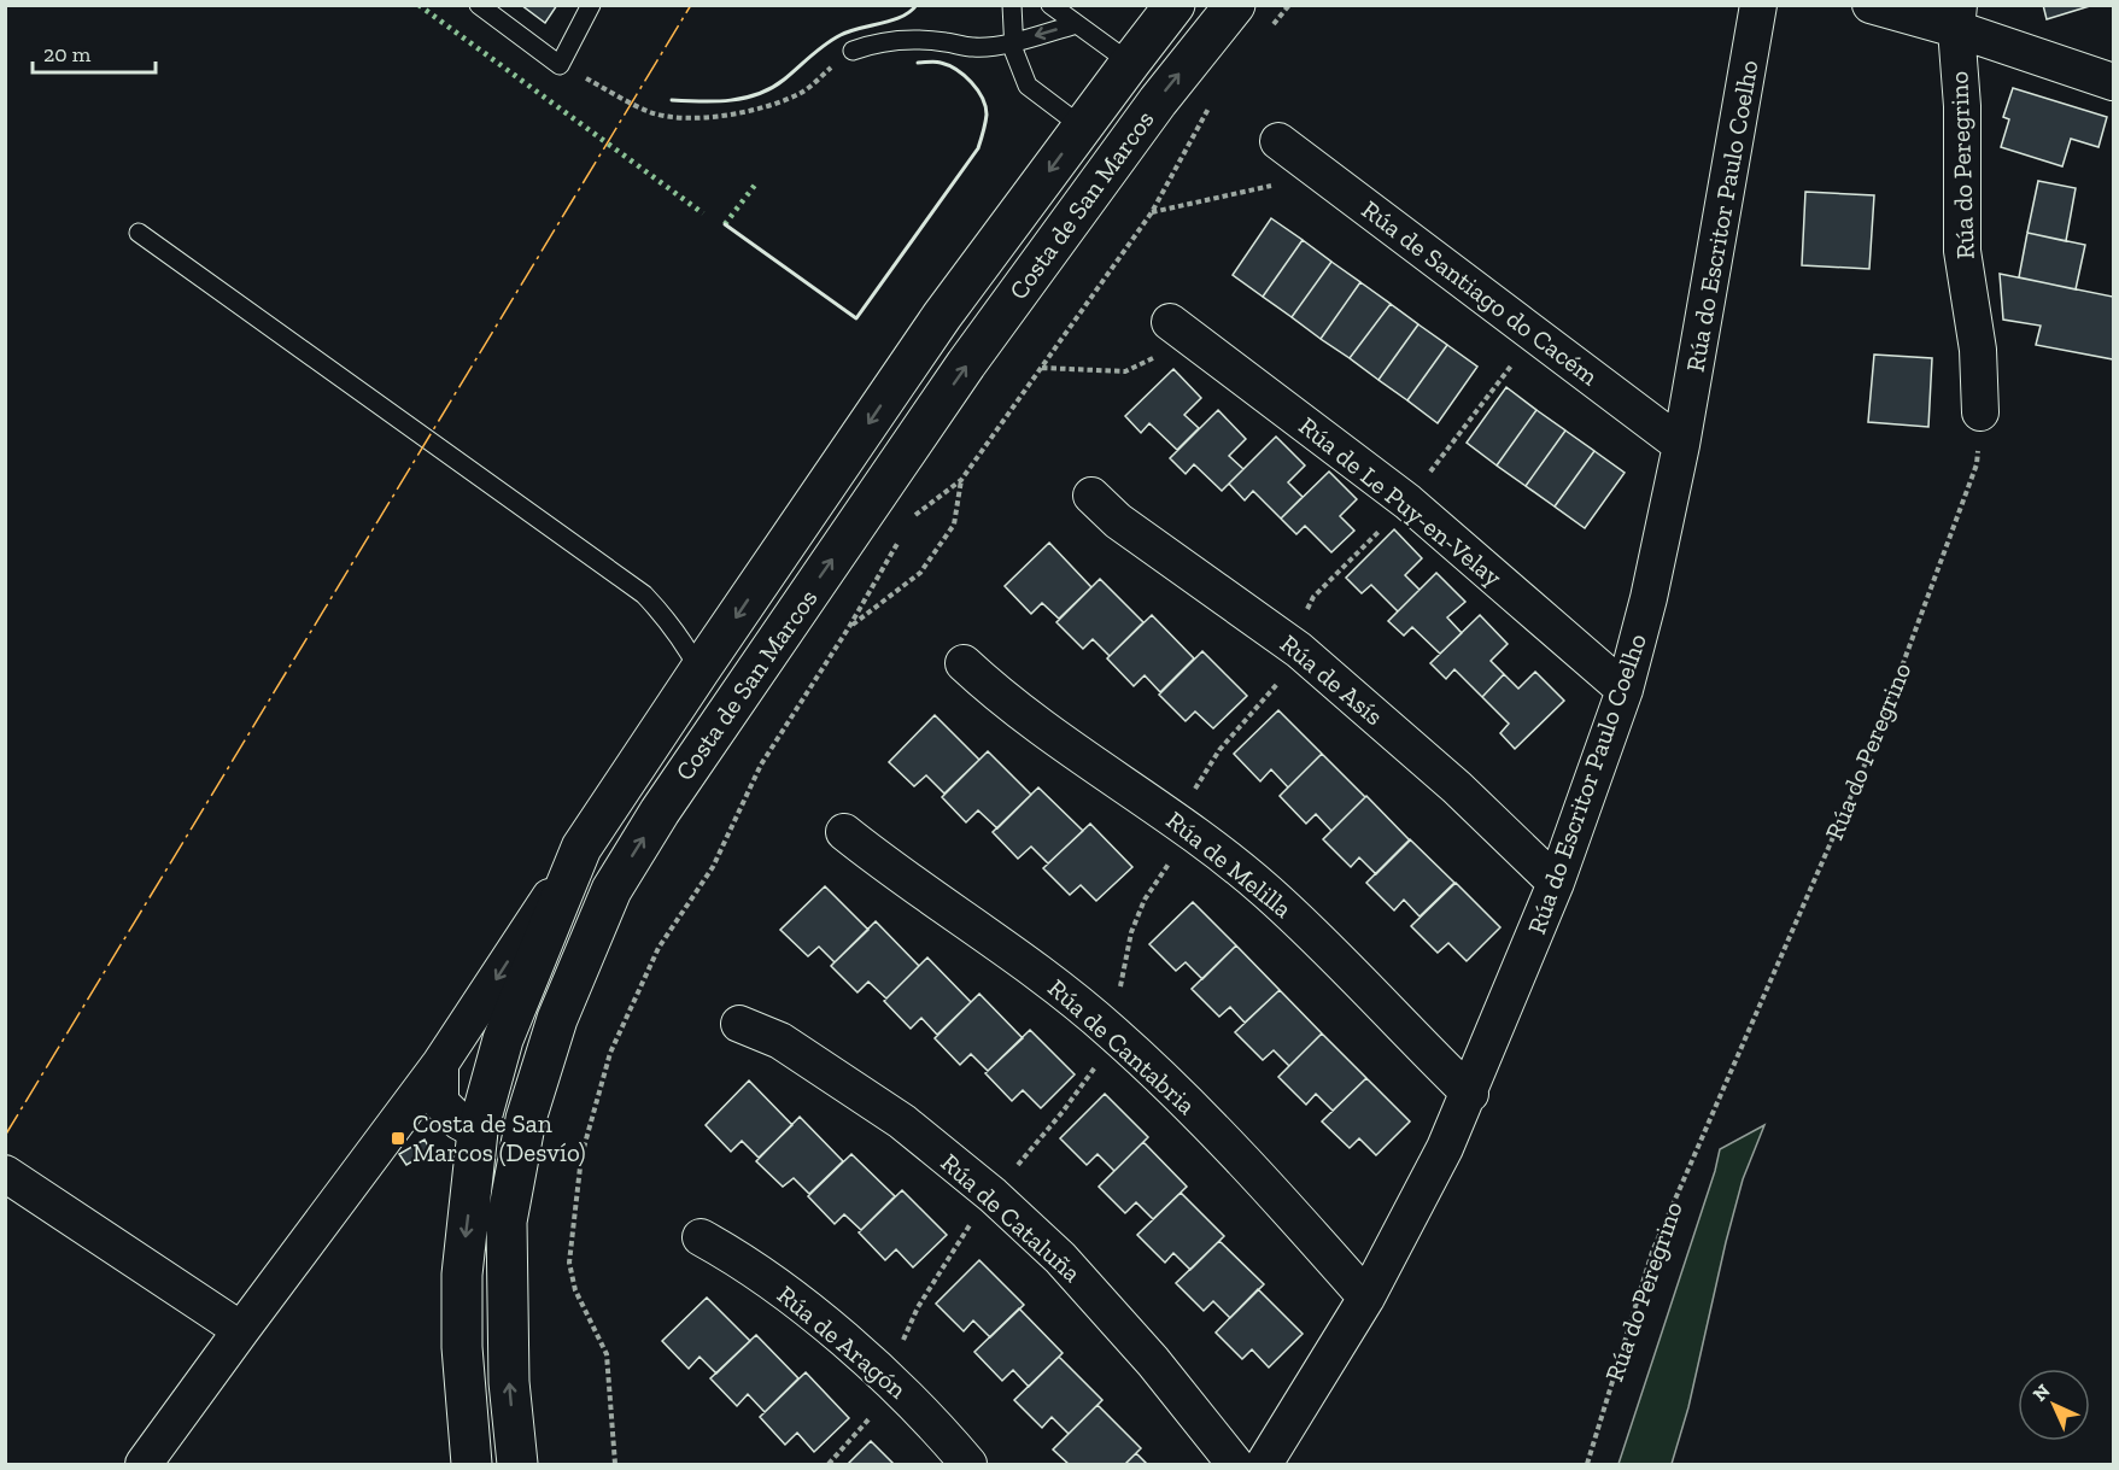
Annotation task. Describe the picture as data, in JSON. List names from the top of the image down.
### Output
{
  "streets": {
    "main road": ["Costa de San Marcos"],
    "street": [
      "Rúa do Peregrino",
      "Rúa do Escritor Paulo Coelho",
      "Rúa de Santiago do Cacém",
      "Rúa de Le Puy-en-Velay",
      "Rúa de Asís",
      "Rúa de Melilla",
      "Rúa de Cantabria",
      "Rúa de Cataluña",
      "Rúa de Aragón"
    ]
  },
  "crossings": [
    ["Rúa do Escritor Paulo Coelho", "Rúa de Santiago do Cacém"],
    ["Rúa do Escritor Paulo Coelho", "Rúa de Le Puy-en-Velay"],
    ["Rúa do Escritor Paulo Coelho", "Rúa de Asís"],
    ["Rúa do Escritor Paulo Coelho", "Rúa de Melilla"],
    ["Rúa do Escritor Paulo Coelho", "Rúa de Cantabria"]
  ],
  "places": {
    "transit": ["Costa de San Marcos (Desvío)"]
  },
  "scale_bar": "20 m",
  "north": "top left"
}
